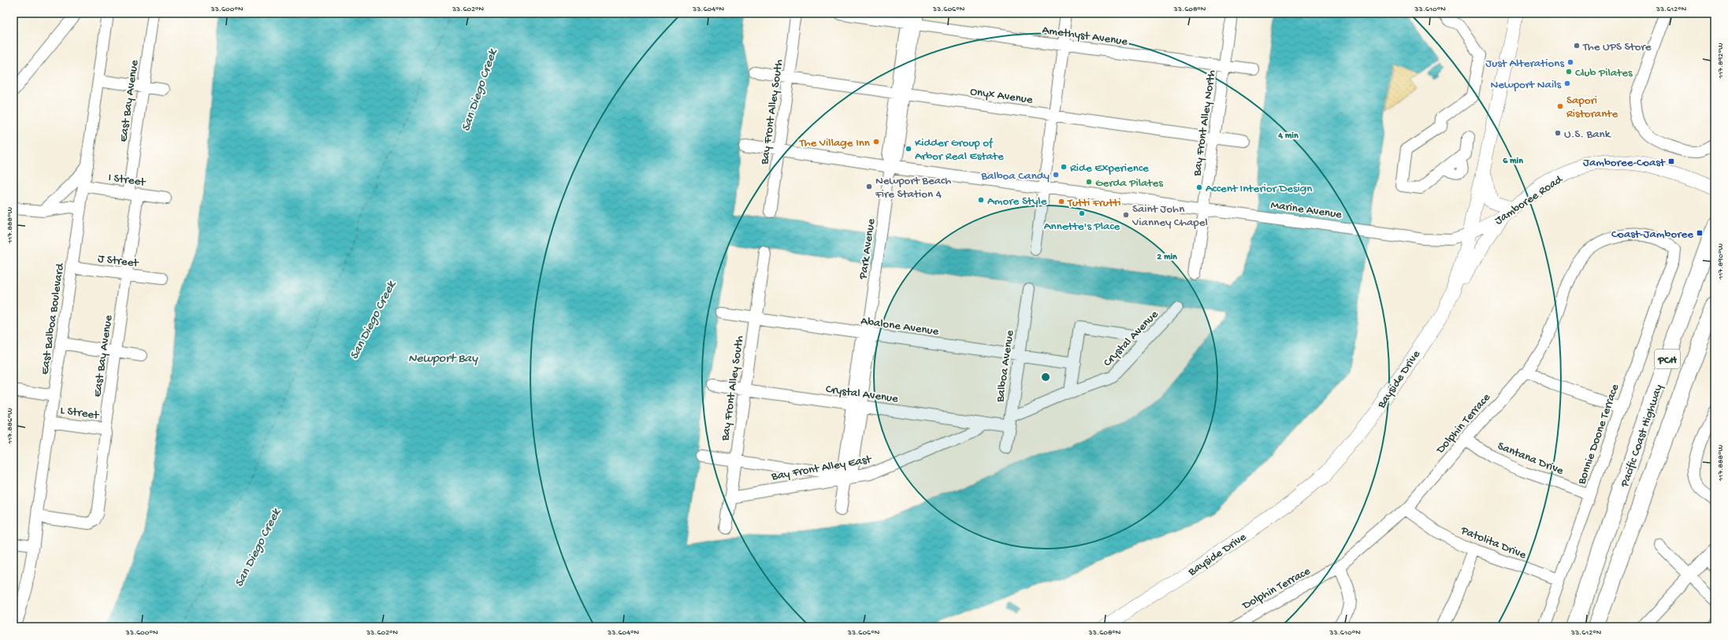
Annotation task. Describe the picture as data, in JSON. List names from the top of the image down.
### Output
{
  "streets": {
    "highway": ["PCH", "Pacific Coast Highway"],
    "main road": ["Jamboree Road", "Bayside Drive"],
    "street": [
      "Amethyst Avenue",
      "Onyx Avenue",
      "East Bay Avenue",
      "Bay Front Alley South",
      "Bay Front Alley North",
      "I Street",
      "Marine Avenue",
      "Park Avenue",
      "J Street",
      "East Balboa Boulevard",
      "Abalone Avenue",
      "Crystal Avenue",
      "Balboa Avenue",
      "L Street",
      "Dolphin Terrace",
      "Bonnie Doone Terrace",
      "Santana Drive",
      "Bay Front Alley East",
      "Patolita Drive"
    ]
  },
  "crossings": [
    ["Amethyst Avenue", "Bay Front Alley North"],
    ["Amethyst Avenue", "Park Avenue"],
    ["Onyx Avenue", "Bay Front Alley South"],
    ["Onyx Avenue", "Bay Front Alley North"],
    ["Onyx Avenue", "Park Avenue"],
    ["East Bay Avenue", "I Street"],
    ["East Bay Avenue", "J Street"],
    ["East Bay Avenue", "East Balboa Boulevard"],
    ["East Bay Avenue", "L Street"],
    ["Bay Front Alley South", "Marine Avenue"],
    ["Bay Front Alley South", "Abalone Avenue"],
    ["Bay Front Alley South", "Crystal Avenue"],
    ["Bay Front Alley South", "Bay Front Alley East"],
    ["Bay Front Alley North", "Marine Avenue"],
    ["I Street", "East Balboa Boulevard"],
    ["Jamboree Road", "Marine Avenue"],
    ["Jamboree Road", "Bayside Drive"],
    ["Marine Avenue", "Park Avenue"],
    ["Marine Avenue", "Bayside Drive"],
    ["Park Avenue", "Abalone Avenue"],
    ["Park Avenue", "Crystal Avenue"],
    ["Park Avenue", "Bay Front Alley East"],
    ["J Street", "East Balboa Boulevard"],
    ["East Balboa Boulevard", "L Street"],
    ["Abalone Avenue", "Balboa Avenue"],
    ["Crystal Avenue", "Balboa Avenue"],
    ["Crystal Avenue", "Bay Front Alley East"],
    ["Dolphin Terrace", "Bonnie Doone Terrace"],
    ["Dolphin Terrace", "Santana Drive"],
    ["Dolphin Terrace", "Patolita Drive"],
    ["Bonnie Doone Terrace", "Santana Drive"],
    ["Bonnie Doone Terrace", "Patolita Drive"]
  ],
  "water": ["San Diego Creek", "Newport Bay"],
  "places": {
    "other": [
      "The UPS Store",
      "Just Alterations",
      "Club Pilates",
      "Newport Nails",
      "Sapori Ristorante",
      "U.S. Bank",
      "The Village Inn",
      "Kidder Group of Arbor Real Estate",
      "Ride Experience",
      "Balboa Candy",
      "Gerda Pilates",
      "Newport Beach Fire Station 4",
      "Accent Interior Design",
      "Amore Style",
      "Tutti Frutti",
      "Annette's Place",
      "Saint John Vianney Chapel"
    ],
    "transit": ["Jamboree-Coast", "Coast-Jamboree"]
  },
  "coordinates": [
    "33.600°N",
    "33.602°N",
    "33.604°N",
    "33.606°N",
    "33.608°N",
    "33.610°N",
    "33.612°N",
    "117.892°W",
    "117.888°W",
    "117.890°W",
    "117.886°W"
  ],
  "rings": ["4 min", "6 min", "2 min"]
}
